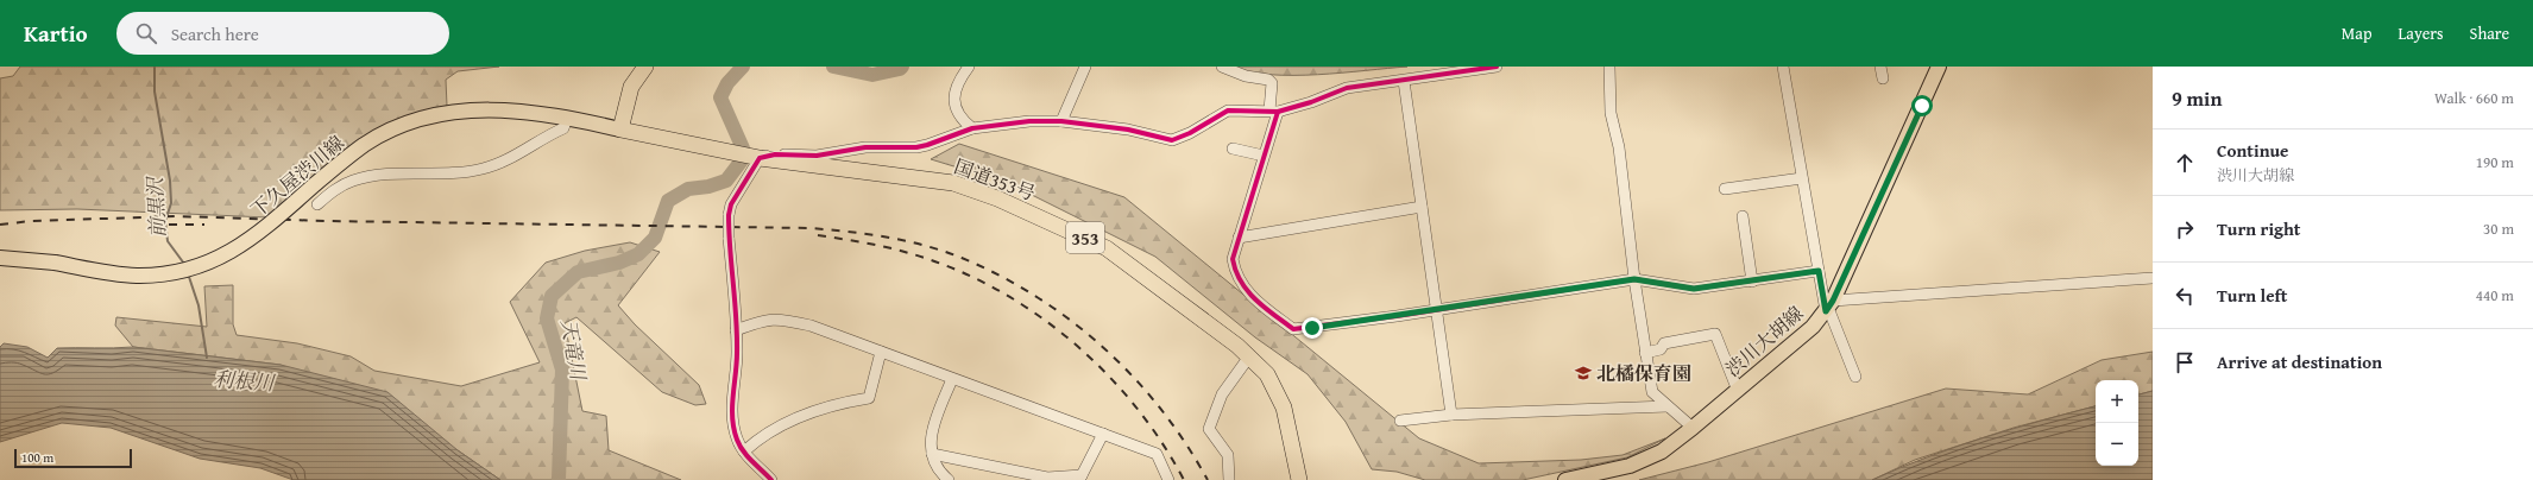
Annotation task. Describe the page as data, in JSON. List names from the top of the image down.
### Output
{
  "streets": {
    "highway": ["国道353号", "353"],
    "main road": ["下久屋渋川線", "渋川大胡線"]
  },
  "crossings": [
    ["下久屋渋川線", "国道353号"]
  ],
  "water": ["前黒沢", "天竜川", "利根川"],
  "places": {
    "school or university": ["北橘保育園"]
  },
  "scale_bar": "100 m",
  "page": {
    "header": "Kartio",
    "search": "Search here",
    "nav": ["Map", "Layers", "Share"],
    "heading": ["9 min", "Walk · 660 m"],
    "list": [
      ["Continue", "渋川大胡線", "190 m"],
      ["Turn right", "30 m"],
      ["Turn left", "440 m"],
      "Arrive at destination"
    ],
    "map_buttons": ["+", "−"],
    "scale": "100 m"
  }
}
